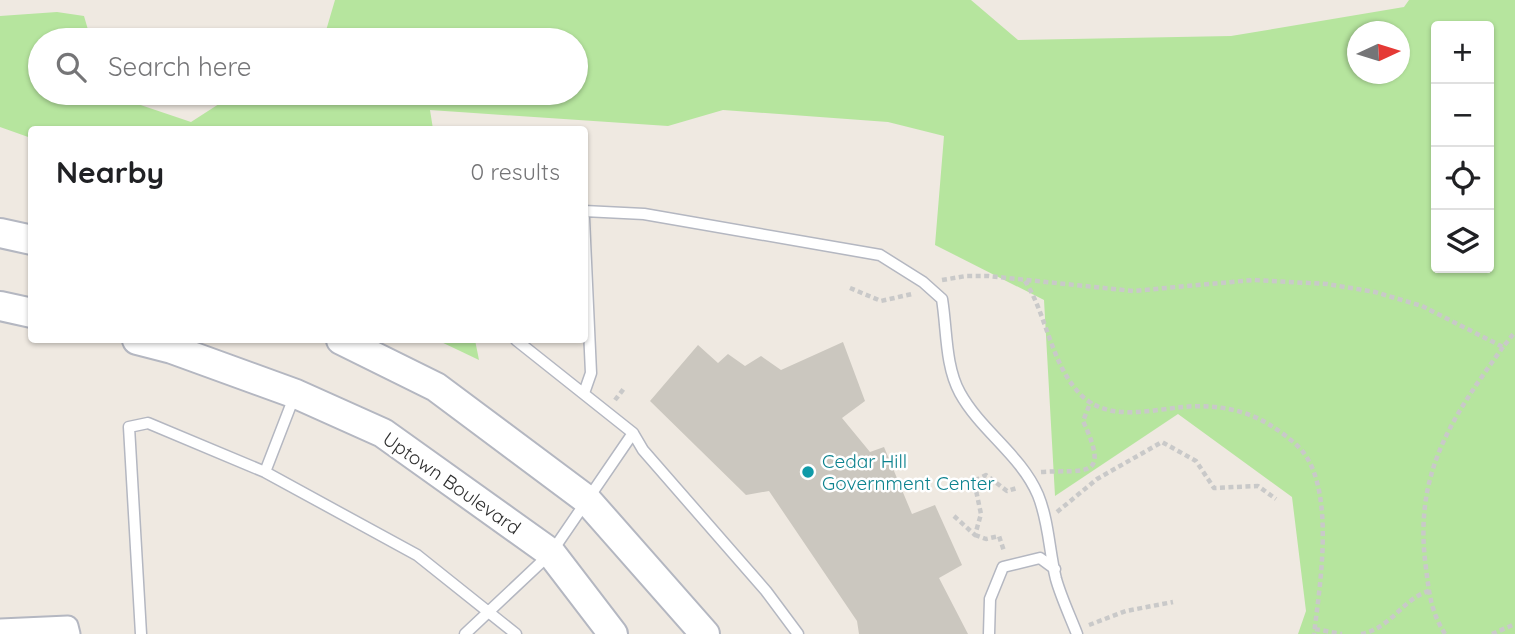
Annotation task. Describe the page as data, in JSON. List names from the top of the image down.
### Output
{
  "streets": {
    "street": ["Uptown Boulevard"]
  },
  "places": ["Cedar Hill Government Center"],
  "north": "right",
  "page": {
    "map_buttons": ["+", "−"],
    "search": "Search here",
    "heading": ["Nearby", "0 results"]
  }
}
